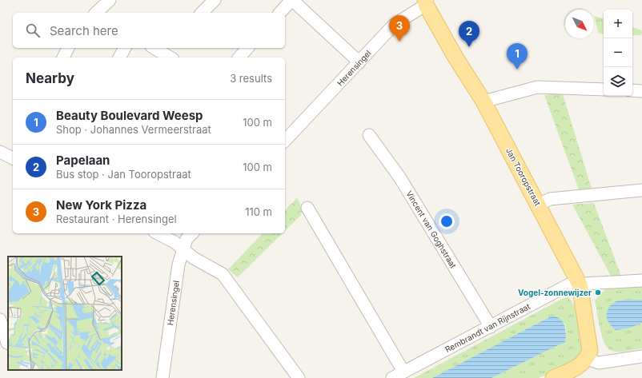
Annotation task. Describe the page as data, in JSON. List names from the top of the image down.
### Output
{
  "streets": {
    "main road": ["Jan Tooropstraat"],
    "street": ["Herensingel", "Vincent van Goghstraat", "Rembrandt van Rijnstraat"]
  },
  "crossings": [
    ["Herensingel", "Jan Tooropstraat"],
    ["Jan Tooropstraat", "Rembrandt van Rijnstraat"],
    ["Vincent van Goghstraat", "Rembrandt van Rijnstraat"]
  ],
  "places": ["Vogel-zonnewijzer"],
  "north": "bottom right",
  "page": {
    "map_buttons": ["+", "−"],
    "search": "Search here",
    "pins": ["3", "2", "1"],
    "heading": ["Nearby", "3 results"],
    "list": [
      {
        "mark": "1",
        "name": "Beauty Boulevard Weesp",
        "note": "Shop · Johannes Vermeerstraat",
        "value": "100 m"
      },
      {
        "mark": "2",
        "name": "Papelaan",
        "note": "Bus stop · Jan Tooropstraat",
        "value": "100 m"
      },
      {
        "mark": "3",
        "name": "New York Pizza",
        "note": "Restaurant · Herensingel",
        "value": "110 m"
      }
    ]
  }
}
